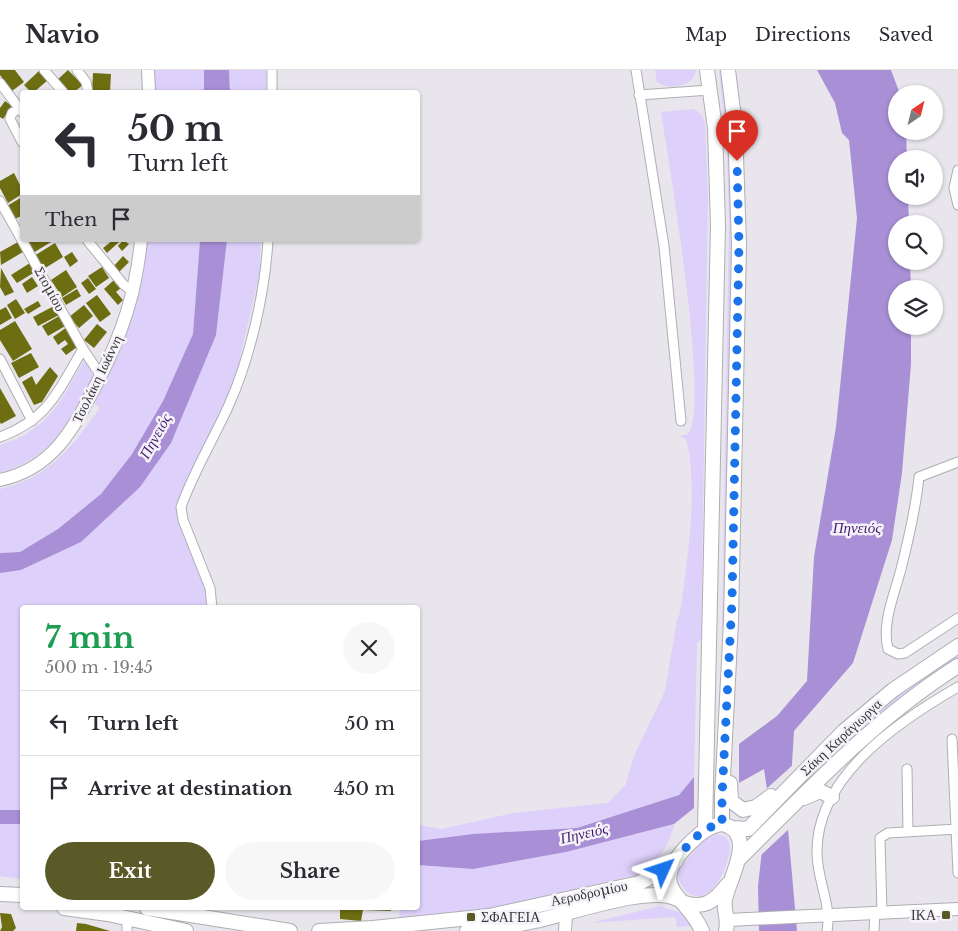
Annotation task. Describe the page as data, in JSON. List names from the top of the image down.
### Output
{
  "streets": {
    "main road": ["Σάκη Καράγιωργα", "Αεροδρομίου"],
    "street": ["Στομίου", "Τσολάκη Ιωάννη"]
  },
  "crossings": [
    ["Στομίου", "Τσολάκη Ιωάννη"],
    ["Σάκη Καράγιωργα", "Αεροδρομίου"]
  ],
  "water": ["Πηνειός"],
  "places": {
    "transit": ["ΙΚΑ", "ΣΦΑΓΕΙΑ"]
  },
  "north": "top right",
  "page": {
    "header": "Navio",
    "nav": ["Map", "Directions", "Saved"],
    "turn": ["50 m", "Turn left"],
    "then": "Then",
    "heading": ["7 min", "500 m · 19:45"],
    "list": [
      {
        "name": "Turn left",
        "value": "50 m"
      },
      {
        "name": "Arrive at destination",
        "value": "450 m"
      }
    ],
    "buttons": ["Exit", "Share"]
  }
}
